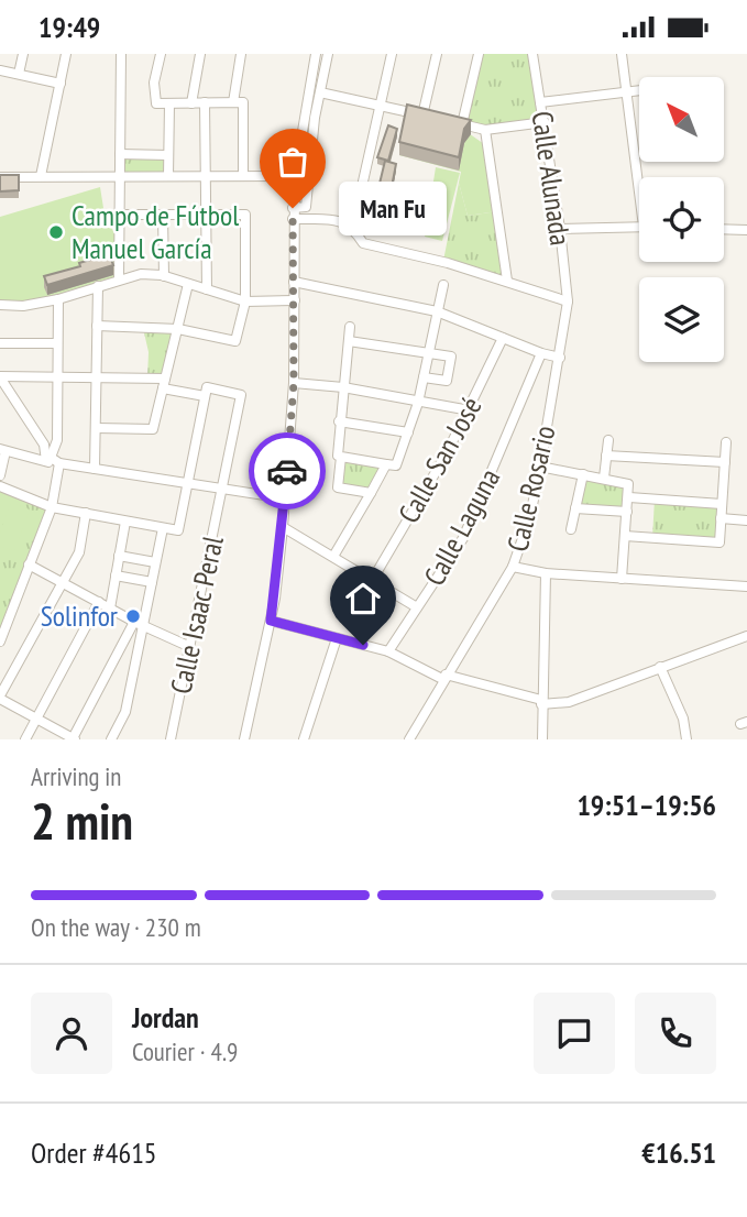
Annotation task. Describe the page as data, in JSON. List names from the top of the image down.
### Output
{
  "streets": {
    "street": [
      "Calle Alunada",
      "Calle San José",
      "Calle Rosario",
      "Calle Laguna",
      "Calle Isaac Peral"
    ]
  },
  "crossings": [
    ["Calle Alunada", "Calle Rosario"]
  ],
  "places": ["Man Fu", "Campo de Fútbol Manuel García", "Solinfor"],
  "north": "top left",
  "page": {
    "status": "19:49",
    "bubble": "Man Fu",
    "heading": ["2 min", "Arriving in", "19:51–19:56"],
    "panel": [
      "Jordan",
      "Courier · 4.9",
      "Order #4615",
      "€16.51"
    ],
    "bar": "On the way · 230 m"
  }
}
